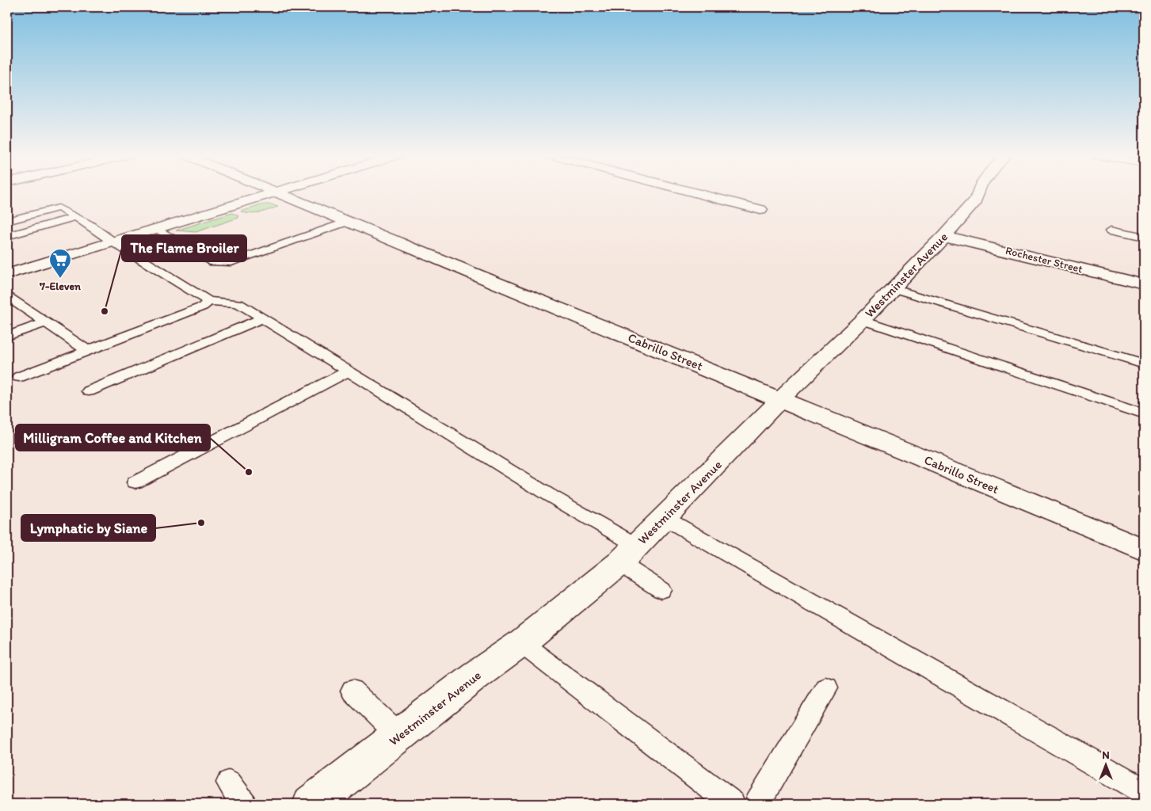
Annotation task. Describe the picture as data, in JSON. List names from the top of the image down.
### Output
{
  "streets": {
    "street": ["Rochester Street", "Westminster Avenue", "Cabrillo Street"]
  },
  "crossings": [
    ["Rochester Street", "Westminster Avenue"],
    ["Westminster Avenue", "Cabrillo Street"]
  ],
  "places": {
    "supermarket": ["7-Eleven"],
    "other": ["The Flame Broiler", "Milligram Coffee and Kitchen", "Lymphatic by Siane"]
  },
  "north": "top"
}
